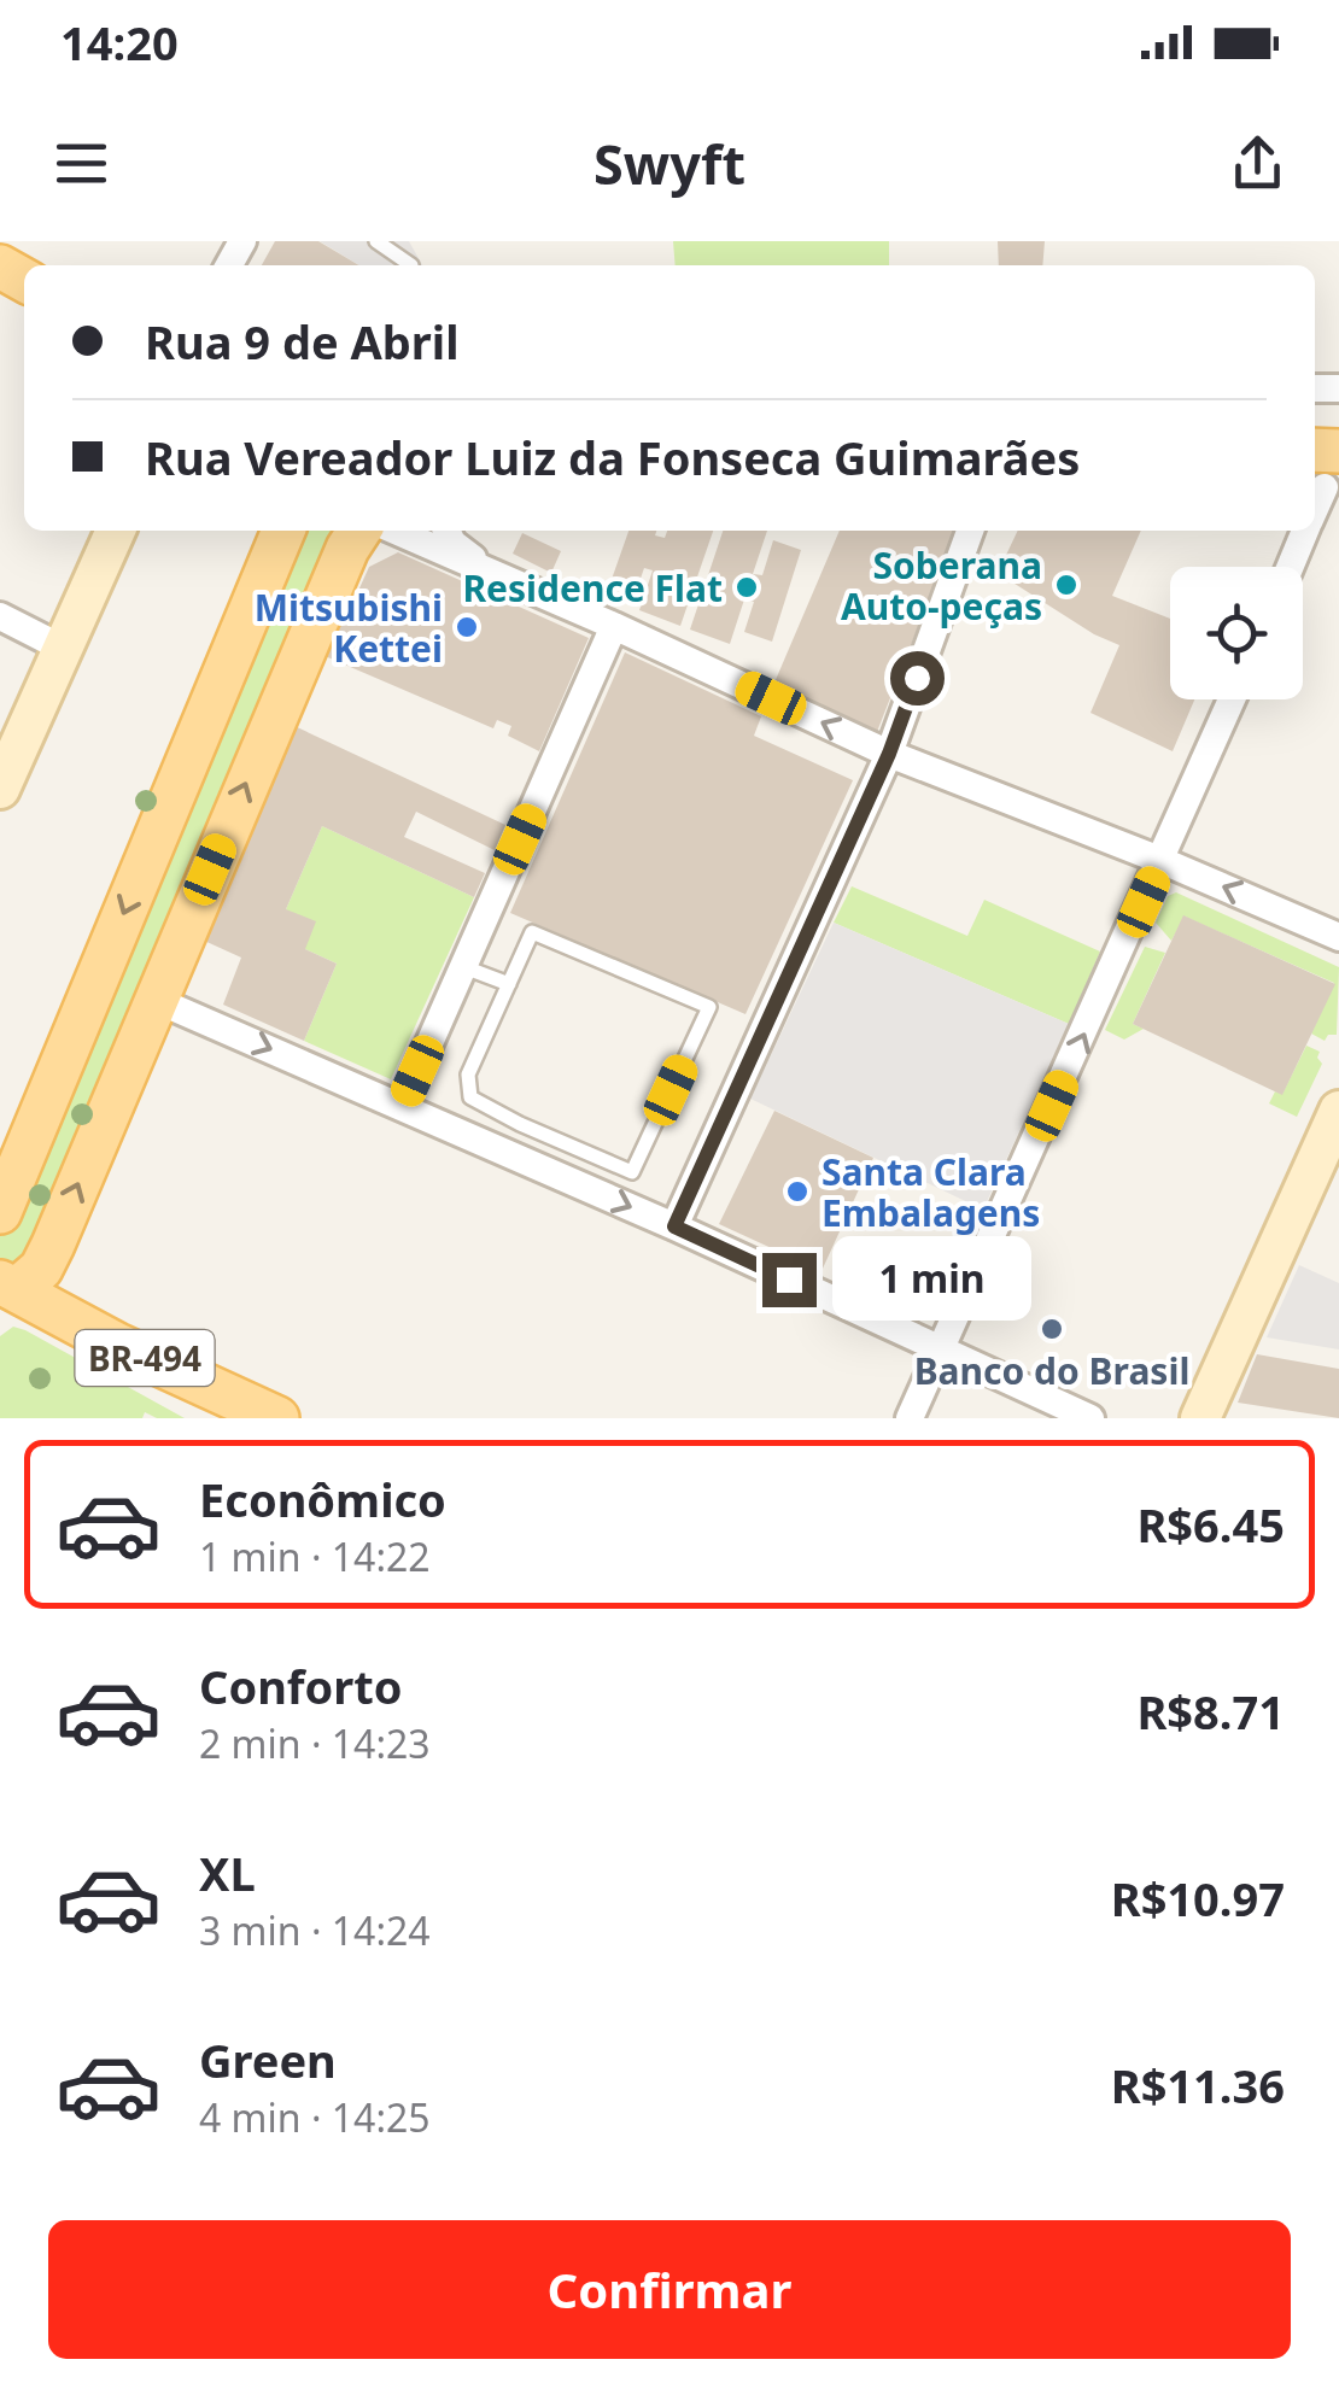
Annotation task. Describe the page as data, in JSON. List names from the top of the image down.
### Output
{
  "streets": {
    "main road": ["BR-494"]
  },
  "places": [
    "Soberana Auto-peças",
    "Residence Flat",
    "Mitsubishi Kettei",
    "Santa Clara Embalagens",
    "Banco do Brasil"
  ],
  "page": {
    "status": "14:20",
    "header": "Swyft",
    "banner": ["Rua 9 de Abril", "Rua Vereador Luiz da Fonseca Guimarães"],
    "bubble": "1 min",
    "list": [
      {
        "name": "Econômico",
        "note": "1 min · 14:22",
        "value": "R$6.45"
      },
      {
        "name": "Conforto",
        "note": "2 min · 14:23",
        "value": "R$8.71"
      },
      {
        "name": "XL",
        "note": "3 min · 14:24",
        "value": "R$10.97"
      },
      {
        "name": "Green",
        "note": "4 min · 14:25",
        "value": "R$11.36"
      }
    ],
    "buttons": "Confirmar"
  }
}
